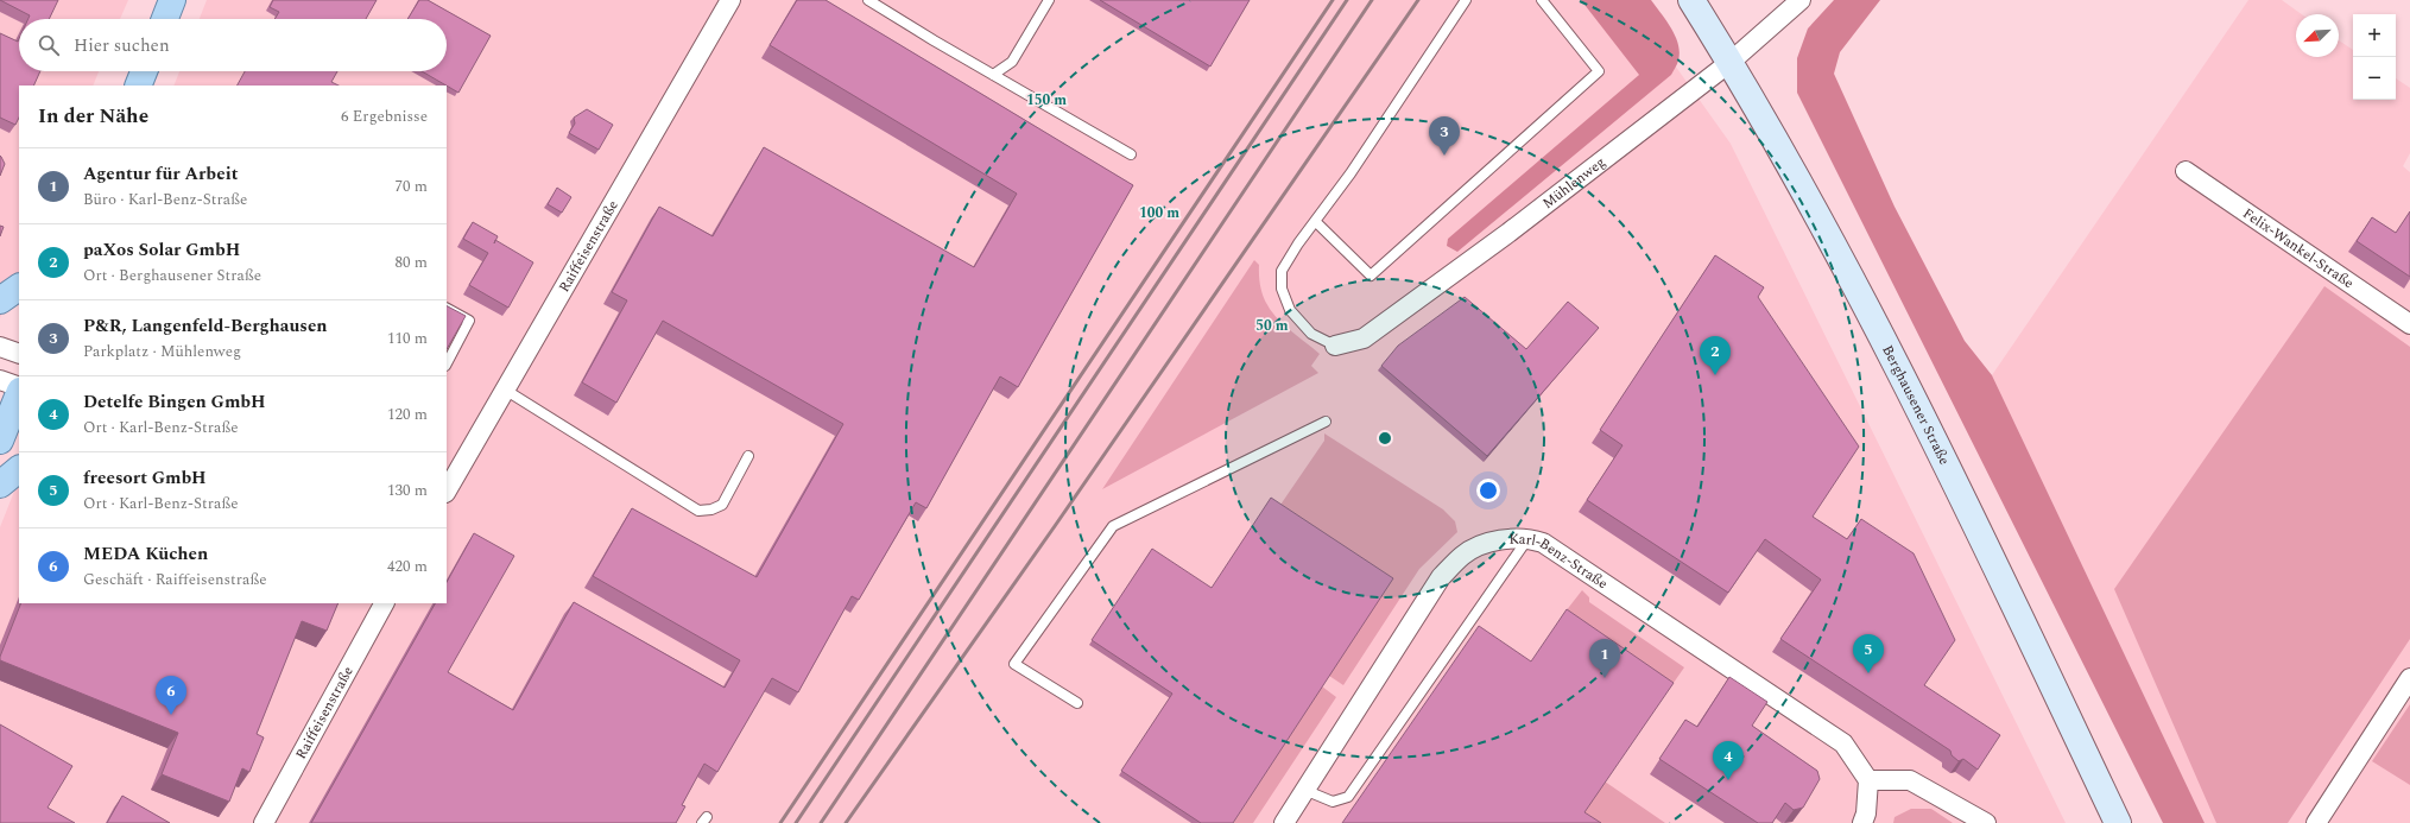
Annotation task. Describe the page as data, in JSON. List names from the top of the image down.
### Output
{
  "streets": {
    "main road": ["Berghausener Straße"],
    "street": [
      "Mühlenweg",
      "Raiffeisenstraße",
      "Felix-Wankel-Straße",
      "Karl-Benz-Straße"
    ]
  },
  "crossings": [
    ["Mühlenweg", "Berghausener Straße"]
  ],
  "north": "bottom left",
  "page": {
    "map_buttons": ["+", "−"],
    "search": "Hier suchen",
    "heading": ["In der Nähe", "6 Ergebnisse"],
    "pins": [
      "3",
      "2",
      "5",
      "1",
      "6",
      "4"
    ],
    "list": [
      {
        "mark": "1",
        "name": "Agentur für Arbeit",
        "note": "Büro · Karl-Benz-Straße",
        "value": "70 m"
      },
      {
        "mark": "2",
        "name": "paXos Solar GmbH",
        "note": "Ort · Berghausener Straße",
        "value": "80 m"
      },
      {
        "mark": "3",
        "name": "P&R, Langenfeld-Berghausen",
        "note": "Parkplatz · Mühlenweg",
        "value": "110 m"
      },
      {
        "mark": "4",
        "name": "Detelfe Bingen GmbH",
        "note": "Ort · Karl-Benz-Straße",
        "value": "120 m"
      },
      {
        "mark": "5",
        "name": "freesort GmbH",
        "note": "Ort · Karl-Benz-Straße",
        "value": "130 m"
      },
      {
        "mark": "6",
        "name": "MEDA Küchen",
        "note": "Geschäft · Raiffeisenstraße",
        "value": "420 m"
      }
    ]
  },
  "rings": ["150 m", "100 m", "50 m"]
}
